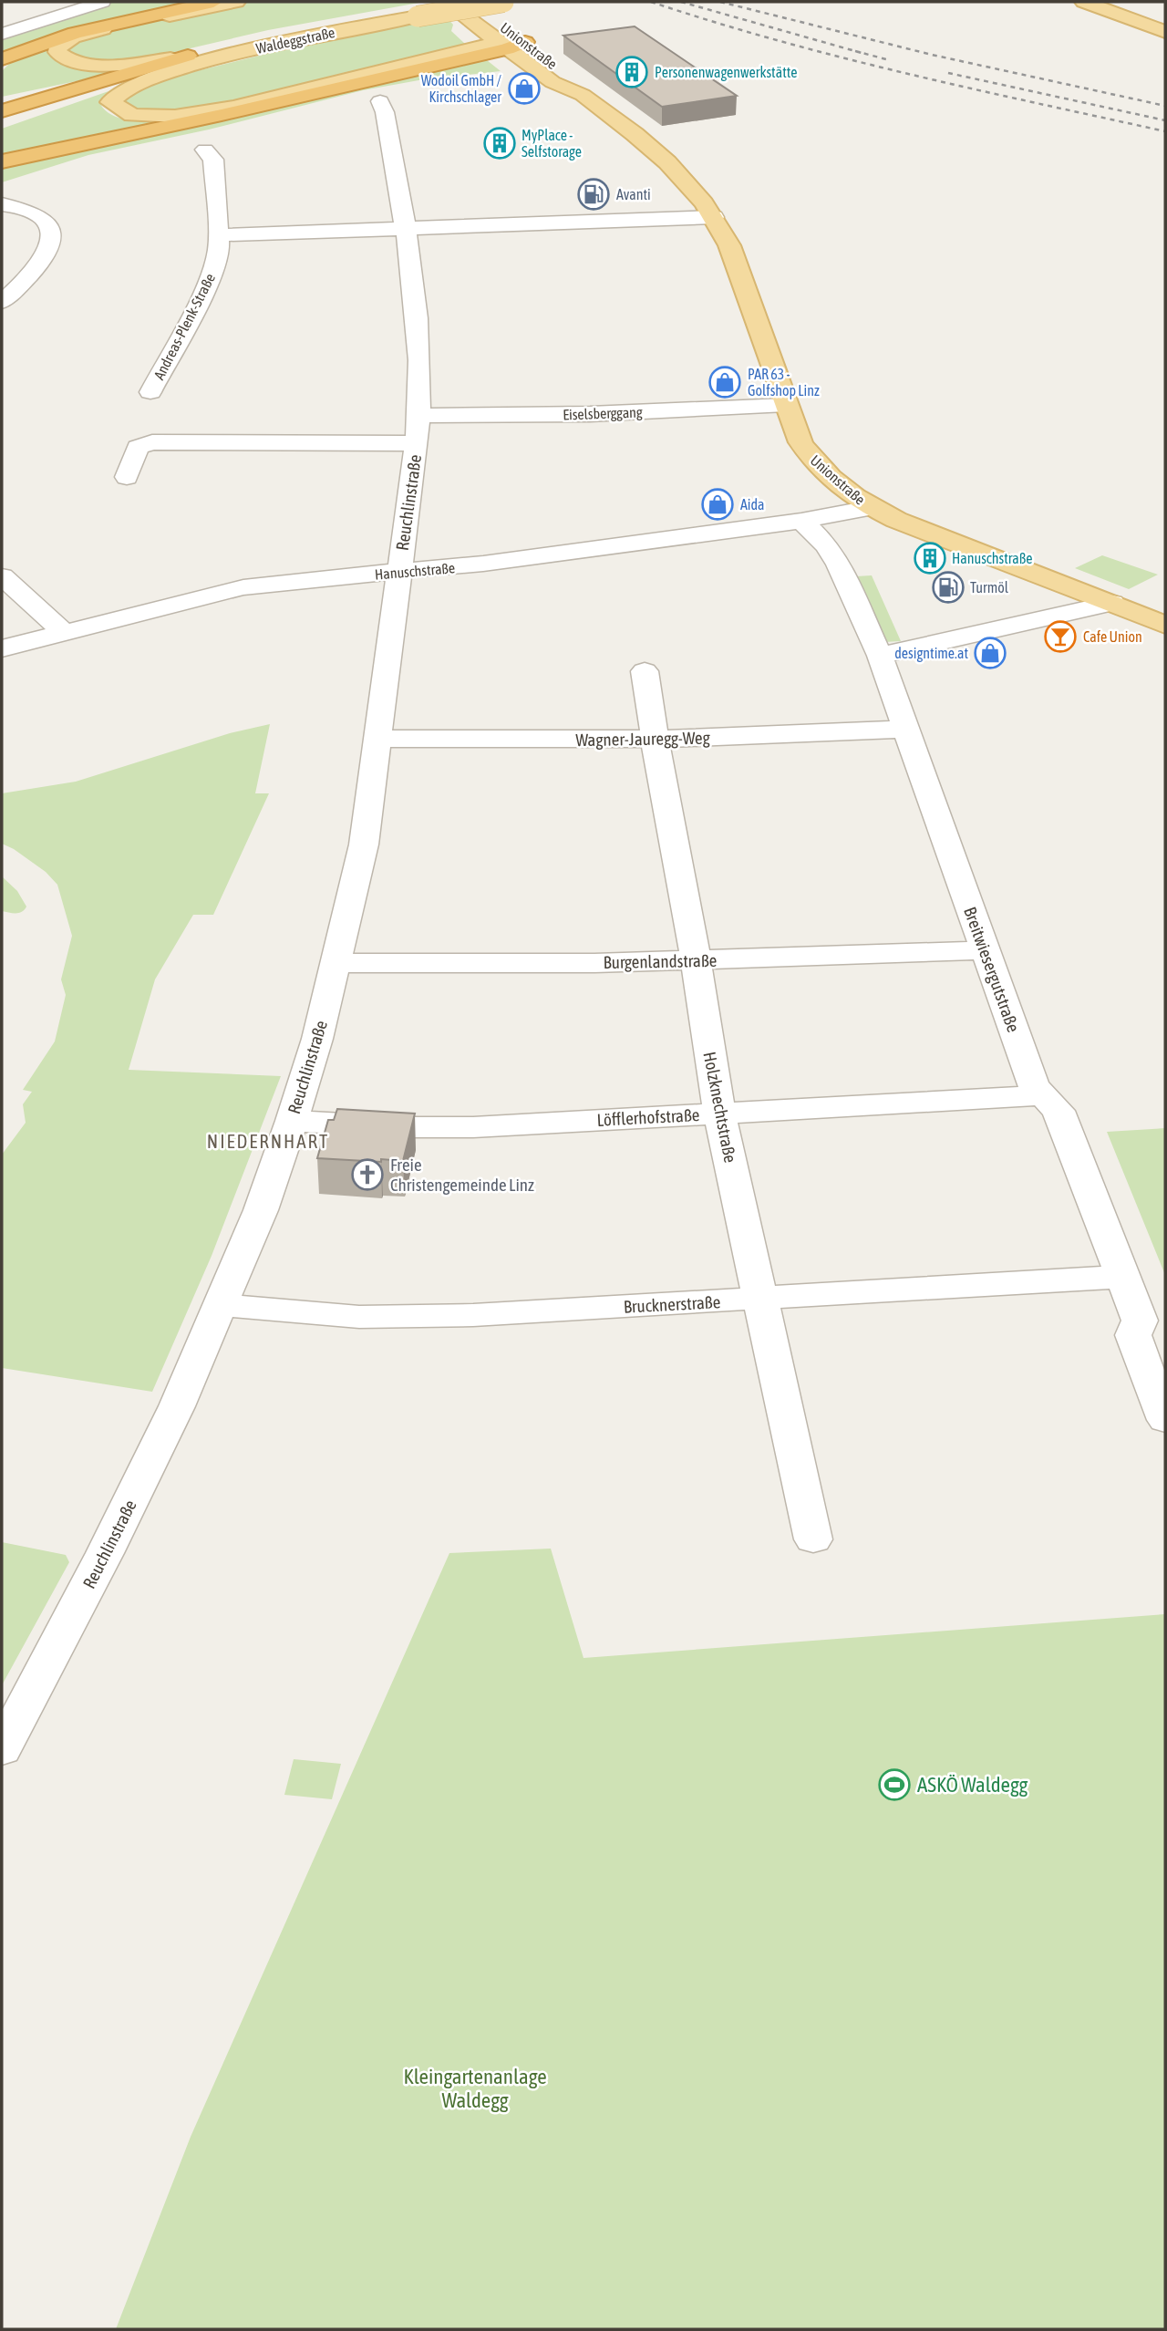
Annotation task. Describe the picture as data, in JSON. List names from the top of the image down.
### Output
{
  "streets": {
    "main road": ["Waldeggstraße", "Unionstraße"],
    "street": [
      "Andreas-Plenk-Straße",
      "Eiselsberggang",
      "Reuchlinstraße",
      "Hanuschstraße",
      "Wagner-Jauregg-Weg",
      "Burgenlandstraße",
      "Breitwiesergutstraße",
      "Holzknechtstraße",
      "Löfflerhofstraße",
      "Brucknerstraße"
    ]
  },
  "crossings": [
    ["Unionstraße", "Eiselsberggang"],
    ["Unionstraße", "Hanuschstraße"],
    ["Eiselsberggang", "Reuchlinstraße"],
    ["Reuchlinstraße", "Hanuschstraße"],
    ["Reuchlinstraße", "Wagner-Jauregg-Weg"],
    ["Reuchlinstraße", "Burgenlandstraße"],
    ["Reuchlinstraße", "Löfflerhofstraße"],
    ["Reuchlinstraße", "Brucknerstraße"],
    ["Hanuschstraße", "Breitwiesergutstraße"],
    ["Wagner-Jauregg-Weg", "Breitwiesergutstraße"],
    ["Wagner-Jauregg-Weg", "Holzknechtstraße"],
    ["Burgenlandstraße", "Breitwiesergutstraße"],
    ["Burgenlandstraße", "Holzknechtstraße"],
    ["Breitwiesergutstraße", "Löfflerhofstraße"],
    ["Breitwiesergutstraße", "Brucknerstraße"],
    ["Holzknechtstraße", "Löfflerhofstraße"],
    ["Holzknechtstraße", "Brucknerstraße"]
  ],
  "districts": ["NIEDERNHART"],
  "parks": ["Kleingartenanlage Waldegg"],
  "places": {
    "building": ["Personenwagenwerkstätte", "MyPlace - Selfstorage", "Hanuschstraße"],
    "shop": [
      "Wodoil GmbH / Kirchschlager",
      "PAR 63 - Golfshop Linz",
      "Aida",
      "designtime.at"
    ],
    "fuel station": ["Avanti", "Turmöl"],
    "bar": ["Cafe Union"],
    "church": ["Freie Christengemeinde Linz"],
    "sports": ["ASKÖ Waldegg"]
  }
}
